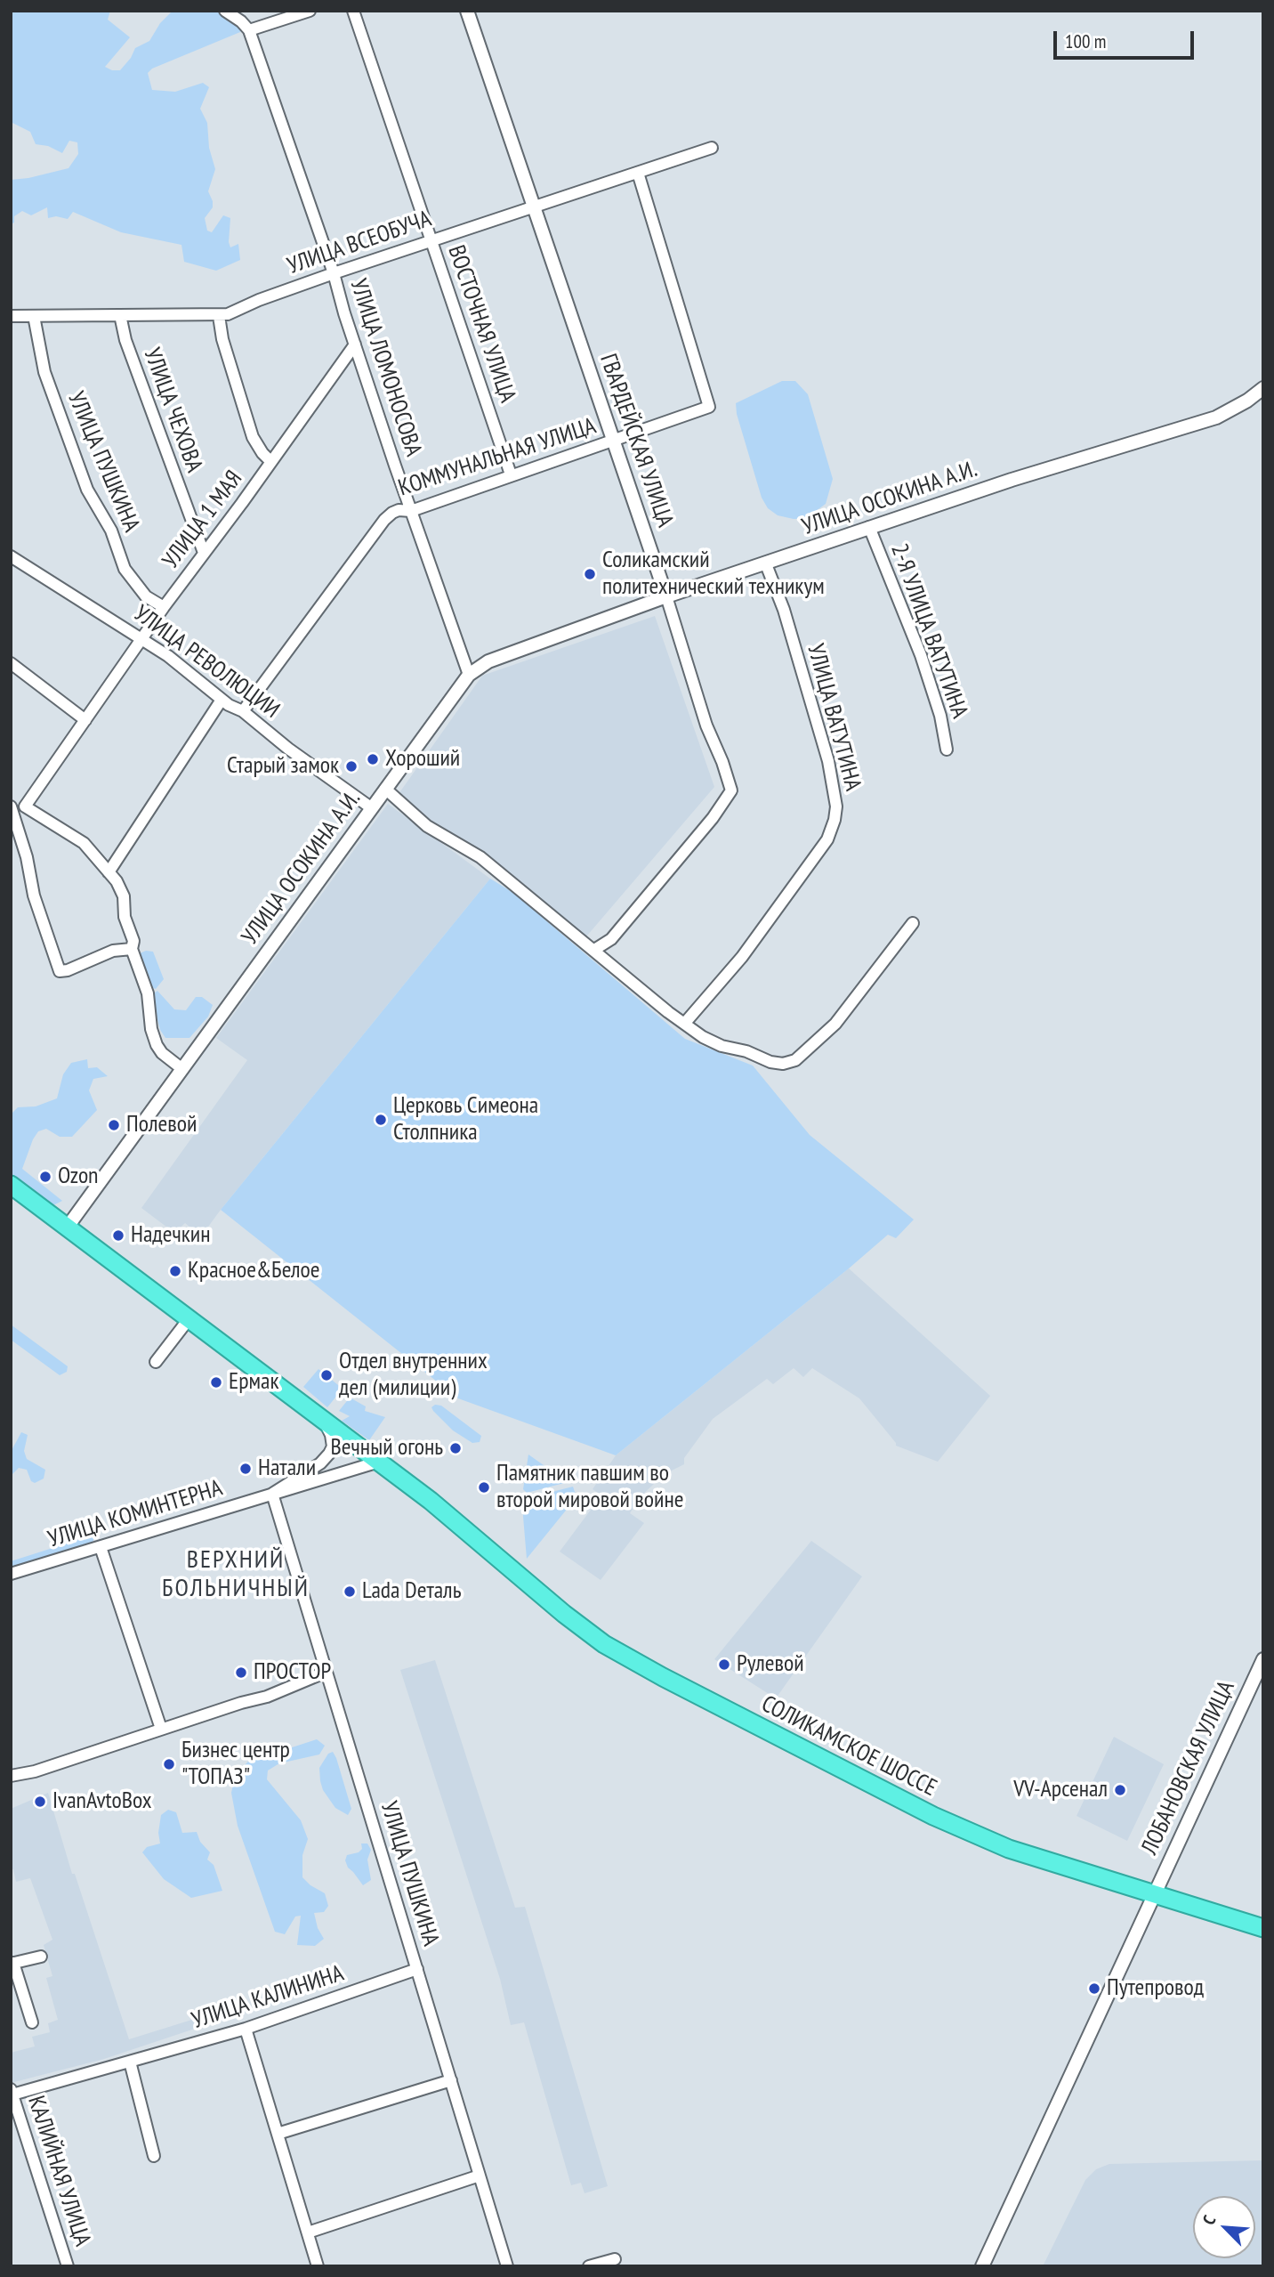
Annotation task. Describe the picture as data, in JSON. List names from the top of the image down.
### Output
{
  "streets": {
    "highway": ["СОЛИКАМСКОЕ ШОССЕ"],
    "street": [
      "УЛИЦА ВСЕОБУЧА",
      "ВОСТОЧНАЯ УЛИЦА",
      "УЛИЦА ЛОМОНОСОВА",
      "УЛИЦА ЧЕХОВА",
      "ГВАРДЕЙСКАЯ УЛИЦА",
      "КОММУНАЛЬНАЯ УЛИЦА",
      "УЛИЦА ПУШКИНА",
      "УЛИЦА ОСОКИНА А.И.",
      "УЛИЦА 1 МАЯ",
      "2-Я УЛИЦА ВАТУТИНА",
      "УЛИЦА РЕВОЛЮЦИИ",
      "УЛИЦА ВАТУТИНА",
      "УЛИЦА КОМИНТЕРНА",
      "ЛОБАНОВСКАЯ УЛИЦА",
      "УЛИЦА КАЛИНИНА",
      "КАЛИЙНАЯ УЛИЦА"
    ]
  },
  "crossings": [
    ["УЛИЦА ВСЕОБУЧА", "ВОСТОЧНАЯ УЛИЦА"],
    ["УЛИЦА ВСЕОБУЧА", "УЛИЦА ЛОМОНОСОВА"],
    ["УЛИЦА ВСЕОБУЧА", "УЛИЦА ЧЕХОВА"],
    ["УЛИЦА ВСЕОБУЧА", "ГВАРДЕЙСКАЯ УЛИЦА"],
    ["УЛИЦА ВСЕОБУЧА", "КОММУНАЛЬНАЯ УЛИЦА"],
    ["УЛИЦА ВСЕОБУЧА", "УЛИЦА ПУШКИНА"],
    ["ВОСТОЧНАЯ УЛИЦА", "КОММУНАЛЬНАЯ УЛИЦА"],
    ["УЛИЦА ЛОМОНОСОВА", "КОММУНАЛЬНАЯ УЛИЦА"],
    ["УЛИЦА ЛОМОНОСОВА", "УЛИЦА ОСОКИНА А.И."],
    ["УЛИЦА ЛОМОНОСОВА", "УЛИЦА 1 МАЯ"],
    ["УЛИЦА ЧЕХОВА", "УЛИЦА 1 МАЯ"],
    ["ГВАРДЕЙСКАЯ УЛИЦА", "КОММУНАЛЬНАЯ УЛИЦА"],
    ["ГВАРДЕЙСКАЯ УЛИЦА", "УЛИЦА ОСОКИНА А.И."],
    ["КОММУНАЛЬНАЯ УЛИЦА", "УЛИЦА РЕВОЛЮЦИИ"],
    ["УЛИЦА ПУШКИНА", "УЛИЦА 1 МАЯ"],
    ["УЛИЦА ПУШКИНА", "УЛИЦА КОМИНТЕРНА"],
    ["УЛИЦА ПУШКИНА", "УЛИЦА КАЛИНИНА"],
    ["УЛИЦА ОСОКИНА А.И.", "2-Я УЛИЦА ВАТУТИНА"],
    ["УЛИЦА ОСОКИНА А.И.", "УЛИЦА РЕВОЛЮЦИИ"],
    ["УЛИЦА ОСОКИНА А.И.", "УЛИЦА ВАТУТИНА"],
    ["УЛИЦА ОСОКИНА А.И.", "СОЛИКАМСКОЕ ШОССЕ"],
    ["УЛИЦА 1 МАЯ", "УЛИЦА РЕВОЛЮЦИИ"],
    ["УЛИЦА КОМИНТЕРНА", "СОЛИКАМСКОЕ ШОССЕ"],
    ["СОЛИКАМСКОЕ ШОССЕ", "ЛОБАНОВСКАЯ УЛИЦА"],
    ["УЛИЦА КАЛИНИНА", "КАЛИЙНАЯ УЛИЦА"]
  ],
  "districts": ["ВЕРХНИЙ БОЛЬНИЧНЫЙ"],
  "places": [
    "Соликамский политехнический техникум",
    "Хороший",
    "Старый замок",
    "Церковь Симеона Столпника",
    "Полевой",
    "Ozon",
    "Надечкин",
    "Красное&Белое",
    "Отдел внутренних дел (милиции)",
    "Ермак",
    "Вечный огонь",
    "Натали",
    "Памятник павшим во второй мировой войне",
    "Lada Dеталь",
    "Рулевой",
    "ПРОСТОР",
    "Бизнес центр \"ТОПАЗ\"",
    "VV-Арсенал",
    "IvanAvtoBox",
    "Путепровод"
  ],
  "scale_bar": "100 m",
  "north": "top left"
}
